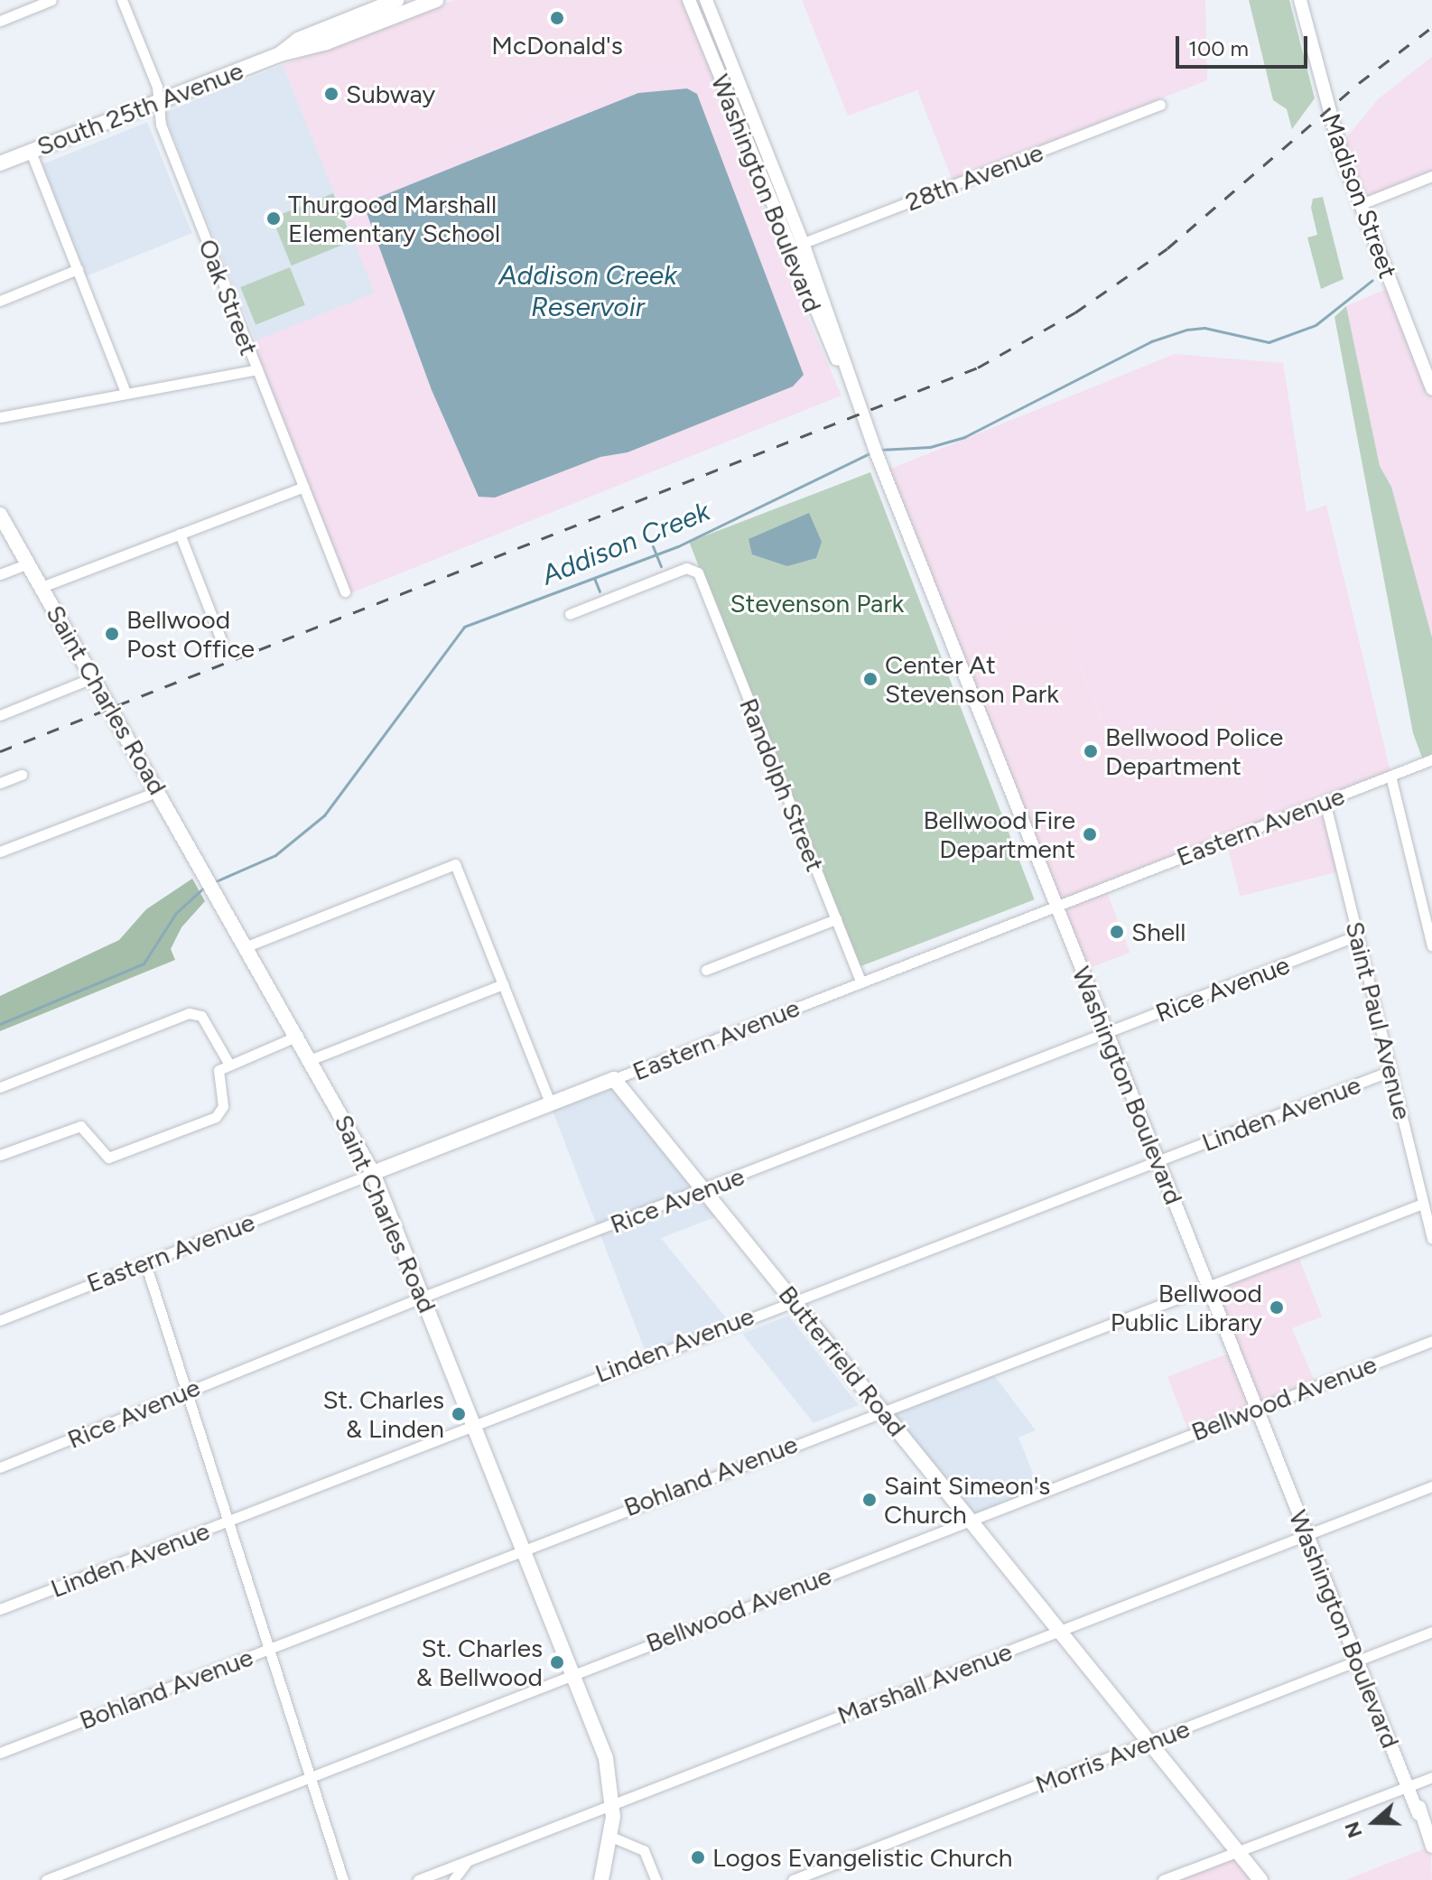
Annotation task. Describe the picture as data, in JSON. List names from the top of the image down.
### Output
{
  "streets": {
    "main road": [
      "South 25th Avenue",
      "Saint Charles Road",
      "Eastern Avenue",
      "Butterfield Road"
    ],
    "street": [
      "28th Avenue",
      "Washington Boulevard",
      "Madison Street",
      "Oak Street",
      "Randolph Street",
      "Rice Avenue",
      "Saint Paul Avenue",
      "Linden Avenue",
      "Bellwood Avenue",
      "Bohland Avenue",
      "Marshall Avenue",
      "Morris Avenue"
    ]
  },
  "crossings": [
    ["South 25th Avenue", "Oak Street"],
    ["28th Avenue", "Washington Boulevard"],
    ["Washington Boulevard", "Eastern Avenue"],
    ["Washington Boulevard", "Rice Avenue"],
    ["Washington Boulevard", "Linden Avenue"],
    ["Washington Boulevard", "Bellwood Avenue"],
    ["Washington Boulevard", "Bohland Avenue"],
    ["Washington Boulevard", "Marshall Avenue"],
    ["Washington Boulevard", "Morris Avenue"],
    ["Saint Charles Road", "Eastern Avenue"],
    ["Saint Charles Road", "Rice Avenue"],
    ["Saint Charles Road", "Linden Avenue"],
    ["Saint Charles Road", "Bellwood Avenue"],
    ["Saint Charles Road", "Bohland Avenue"],
    ["Saint Charles Road", "Marshall Avenue"],
    ["Randolph Street", "Eastern Avenue"],
    ["Eastern Avenue", "Saint Paul Avenue"],
    ["Eastern Avenue", "Butterfield Road"],
    ["Rice Avenue", "Saint Paul Avenue"],
    ["Rice Avenue", "Butterfield Road"],
    ["Saint Paul Avenue", "Linden Avenue"],
    ["Saint Paul Avenue", "Bohland Avenue"],
    ["Linden Avenue", "Butterfield Road"],
    ["Butterfield Road", "Bellwood Avenue"],
    ["Butterfield Road", "Bohland Avenue"],
    ["Butterfield Road", "Marshall Avenue"],
    ["Butterfield Road", "Morris Avenue"]
  ],
  "water": ["Addison Creek Reservoir", "Addison Creek"],
  "parks": ["Stevenson Park"],
  "places": [
    "McDonald's",
    "Subway",
    "Thurgood Marshall Elementary School",
    "Bellwood Post Office",
    "Center At Stevenson Park",
    "Bellwood Police Department",
    "Bellwood Fire Department",
    "Shell",
    "Bellwood Public Library",
    "St. Charles & Linden",
    "Saint Simeon's Church",
    "St. Charles & Bellwood",
    "Logos Evangelistic Church"
  ],
  "scale_bar": "100 m",
  "north": "left"
}
